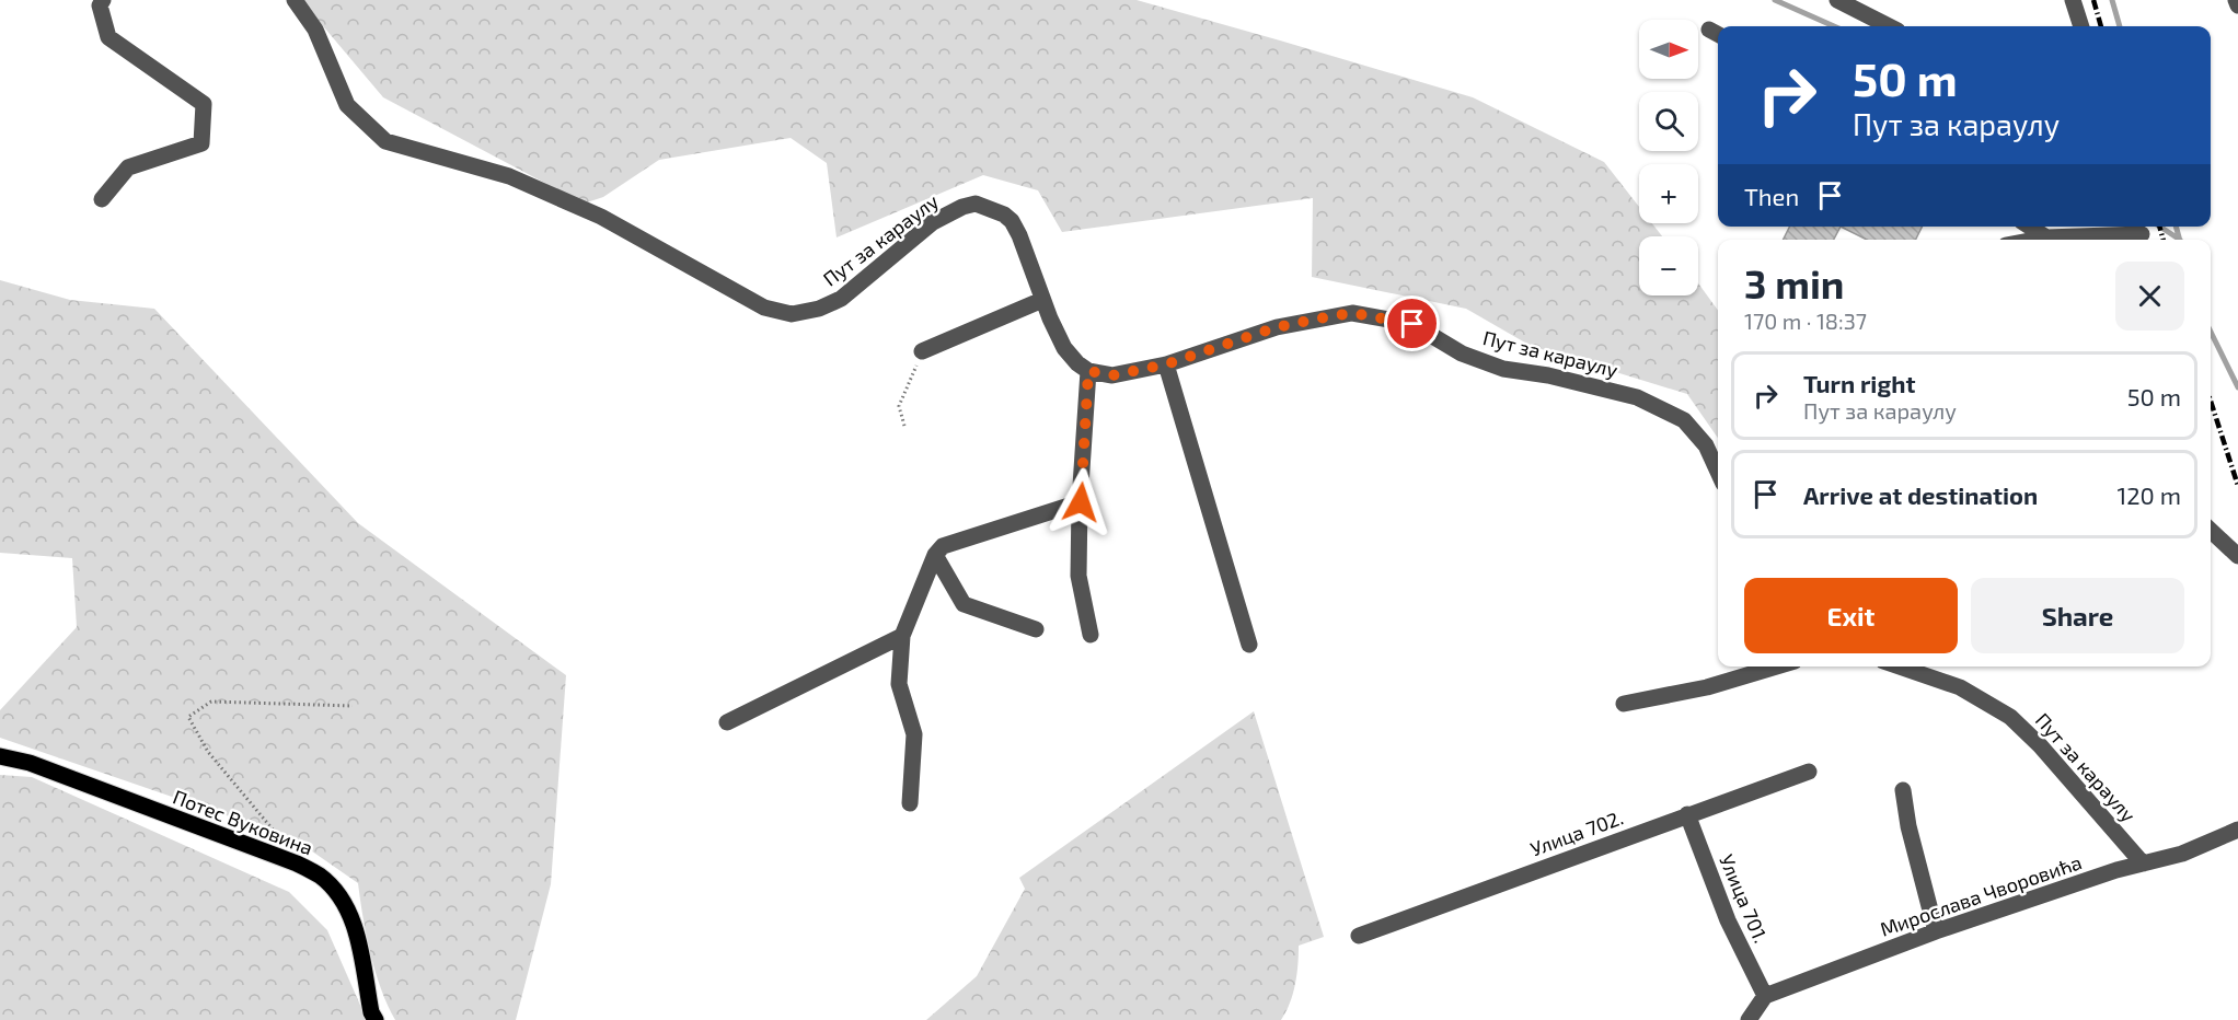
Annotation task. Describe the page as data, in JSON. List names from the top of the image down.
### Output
{
  "streets": {
    "main road": ["Потес Вуковина"],
    "street": [
      "Пут за караулу",
      "Улица 702.",
      "Мирослава Чворовића",
      "Улица 701."
    ]
  },
  "crossings": [
    ["Пут за караулу", "Мирослава Чворовића"],
    ["Улица 702.", "Улица 701."],
    ["Мирослава Чворовића", "Улица 701."]
  ],
  "north": "right",
  "page": {
    "map_buttons": ["+", "−"],
    "turn": ["50 m", "Пут за караулу"],
    "then": "Then",
    "heading": ["3 min", "170 m · 18:37"],
    "list": [
      {
        "name": "Turn right",
        "note": "Пут за караулу",
        "value": "50 m"
      },
      {
        "name": "Arrive at destination",
        "value": "120 m"
      }
    ],
    "buttons": ["Exit", "Share"]
  }
}
